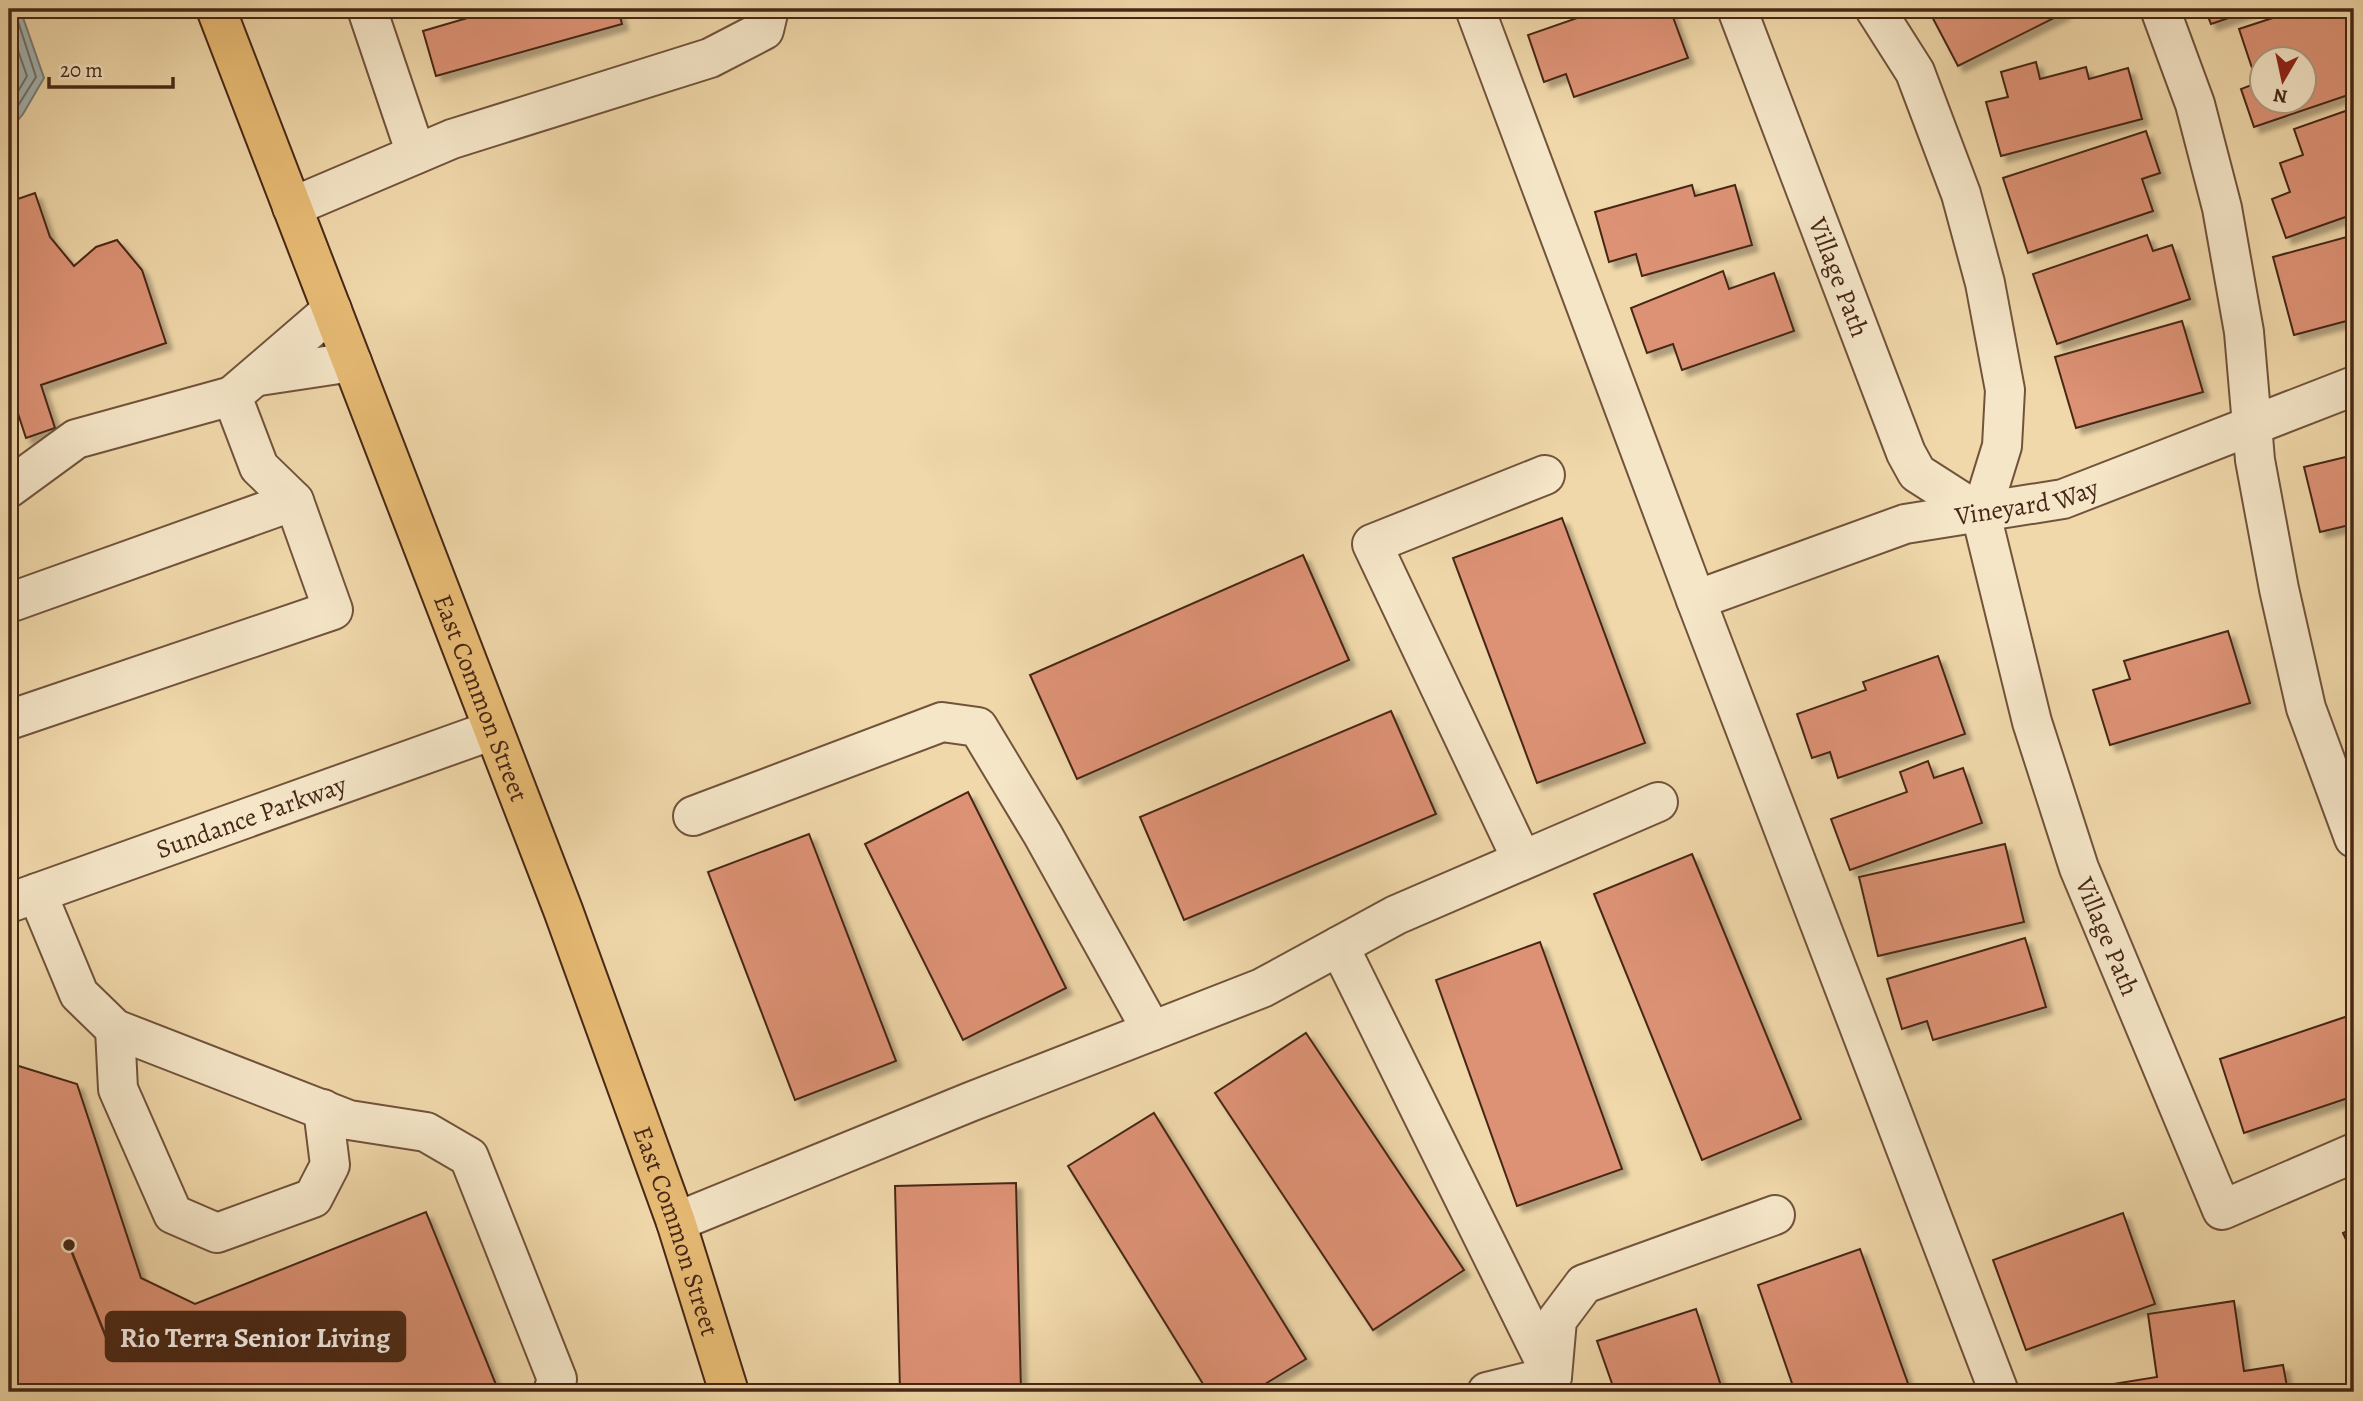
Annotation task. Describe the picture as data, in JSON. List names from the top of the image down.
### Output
{
  "streets": {
    "main road": ["East Common Street"],
    "street": ["Village Path", "Vineyard Way", "Sundance Parkway"]
  },
  "crossings": [
    ["Village Path", "Vineyard Way"],
    ["East Common Street", "Sundance Parkway"]
  ],
  "places": ["Rio Terra Senior Living"],
  "scale_bar": "20 m",
  "north": "bottom"
}
